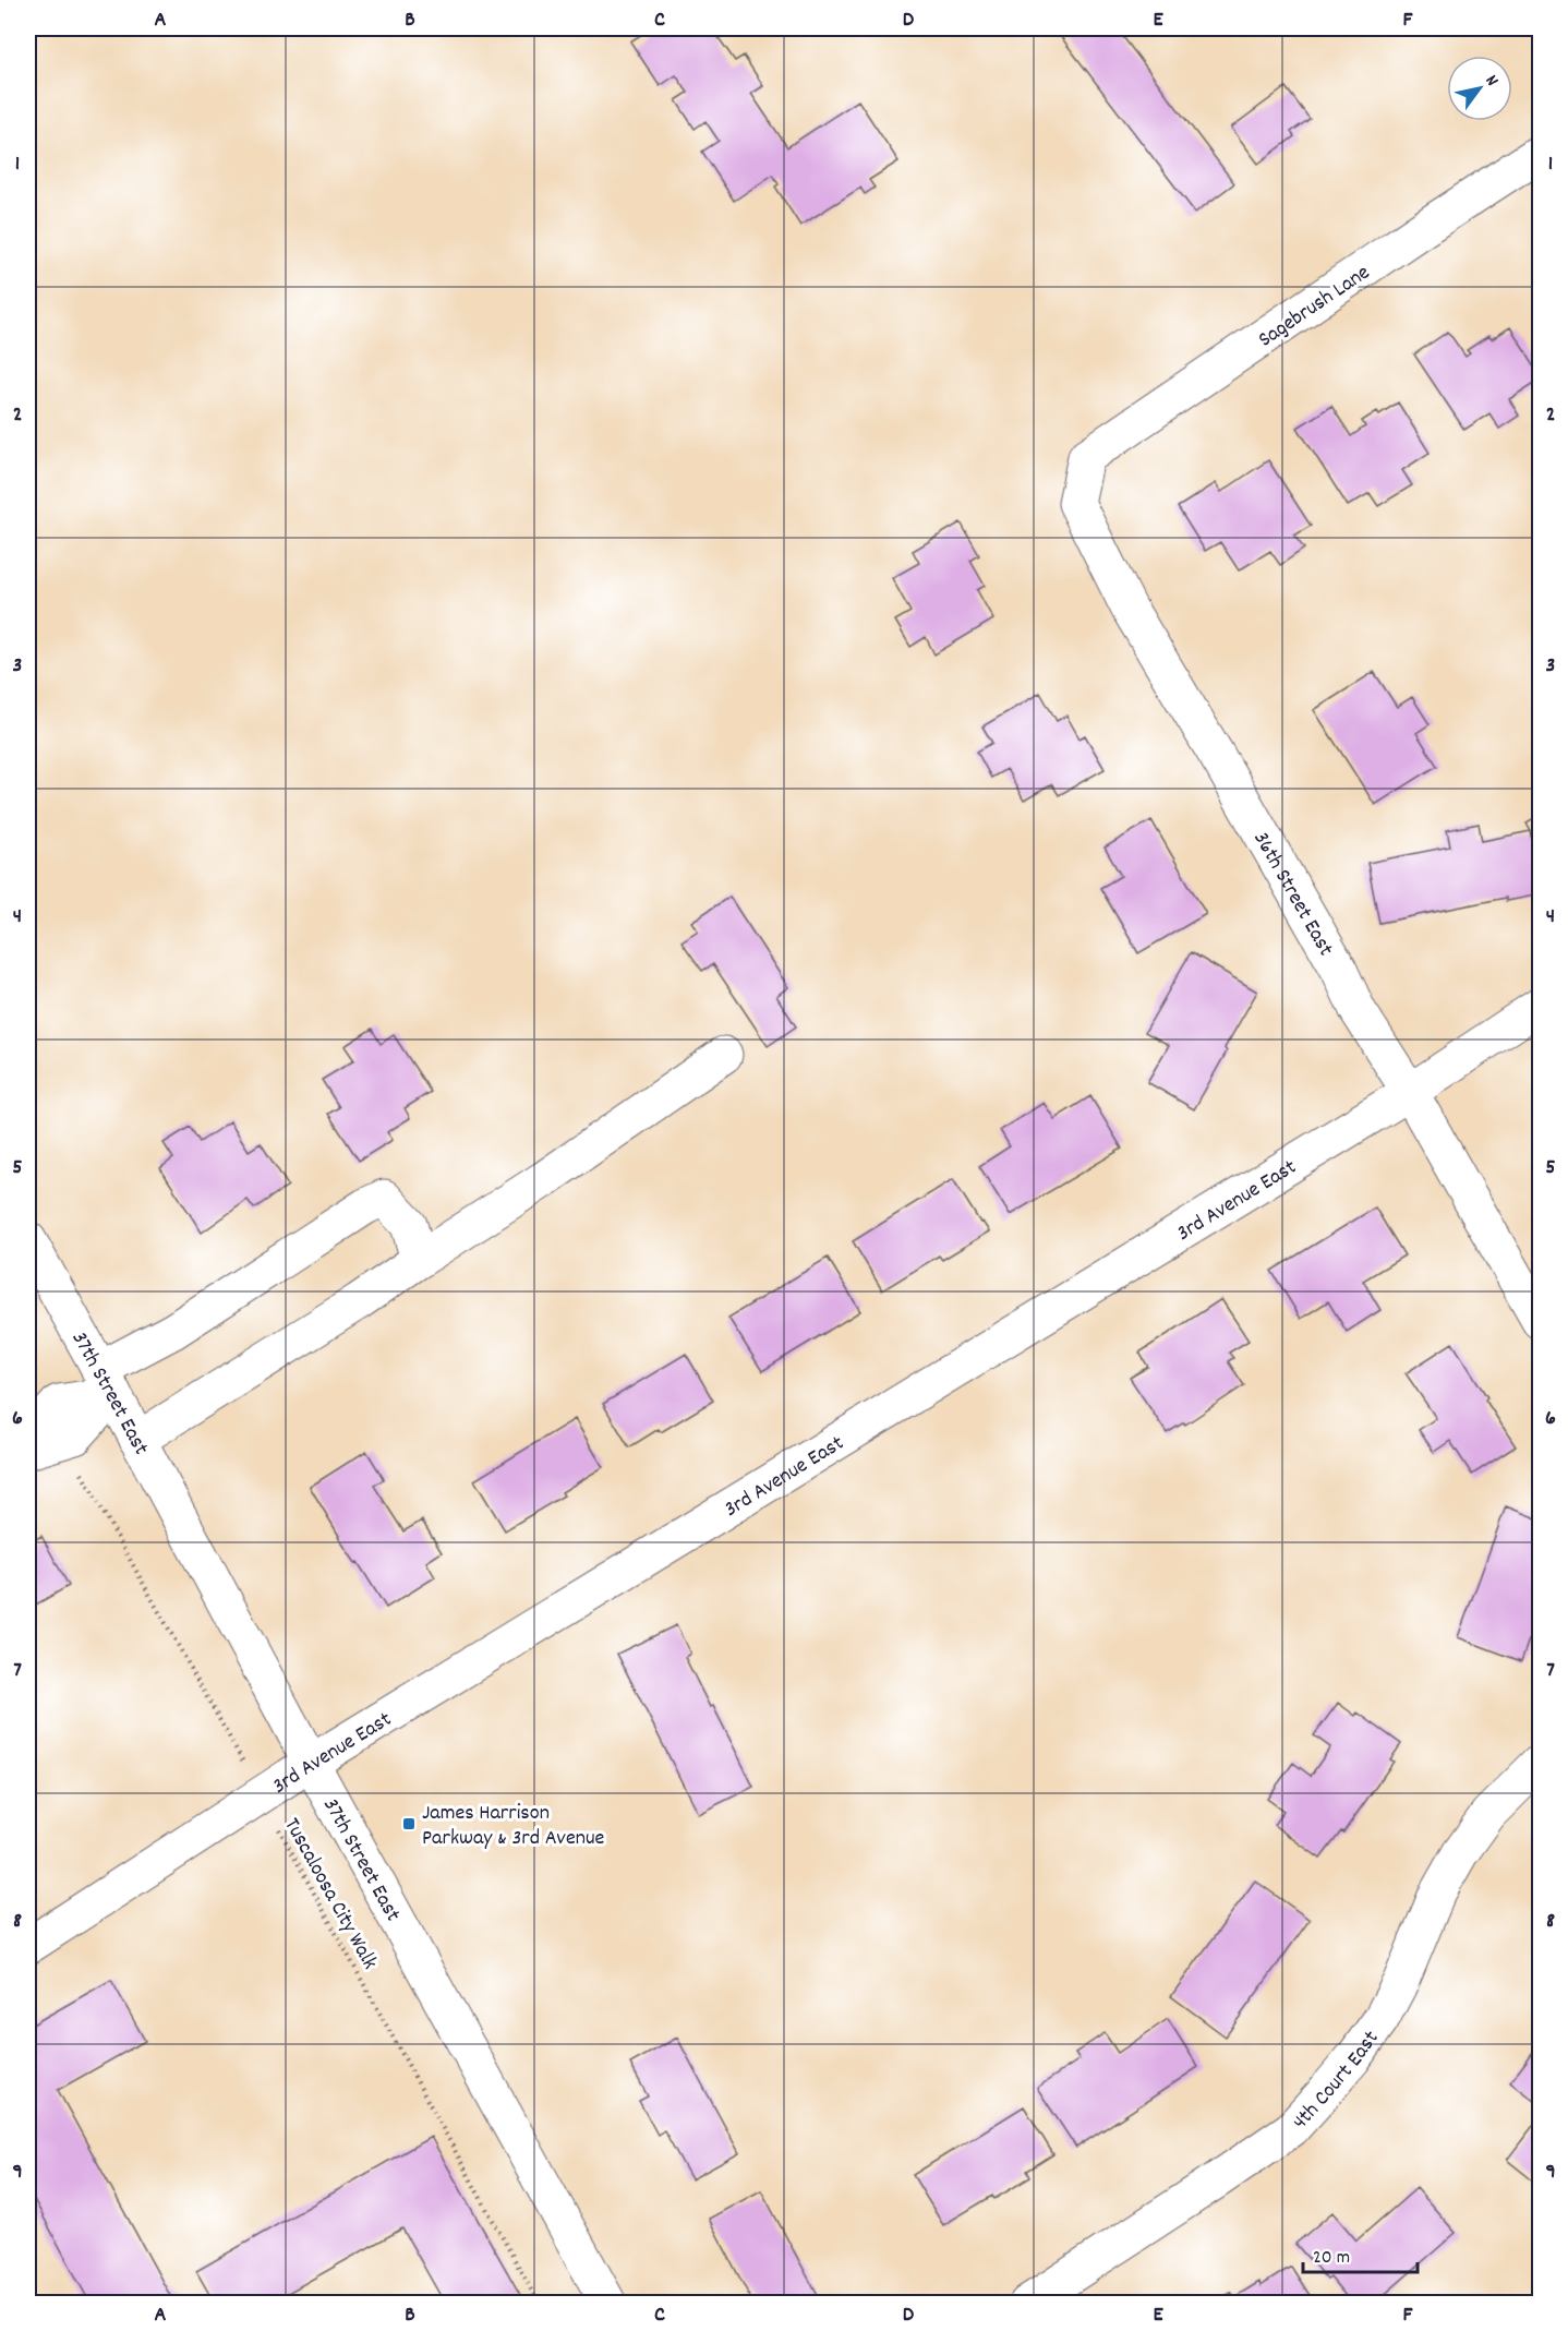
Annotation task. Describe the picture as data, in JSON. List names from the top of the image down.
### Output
{
  "streets": {
    "street": [
      "Sagebrush Lane",
      "36th Street East",
      "3rd Avenue East",
      "37th Street East",
      "4th Court East"
    ],
    "path": ["Tuscaloosa City Walk"]
  },
  "crossings": [
    ["Sagebrush Lane", "36th Street East"],
    ["36th Street East", "3rd Avenue East"],
    ["3rd Avenue East", "37th Street East"],
    ["3rd Avenue East", "Tuscaloosa City Walk"]
  ],
  "places": {
    "transit": ["James Harrison Parkway & 3rd Avenue"]
  },
  "scale_bar": "20 m",
  "north": "top right",
  "grid": {
    "columns": [
      "A",
      "B",
      "C",
      "D",
      "E",
      "F"
    ],
    "rows": [
      "1",
      "2",
      "3",
      "4",
      "5",
      "6",
      "7",
      "8",
      "9"
    ]
  }
}
